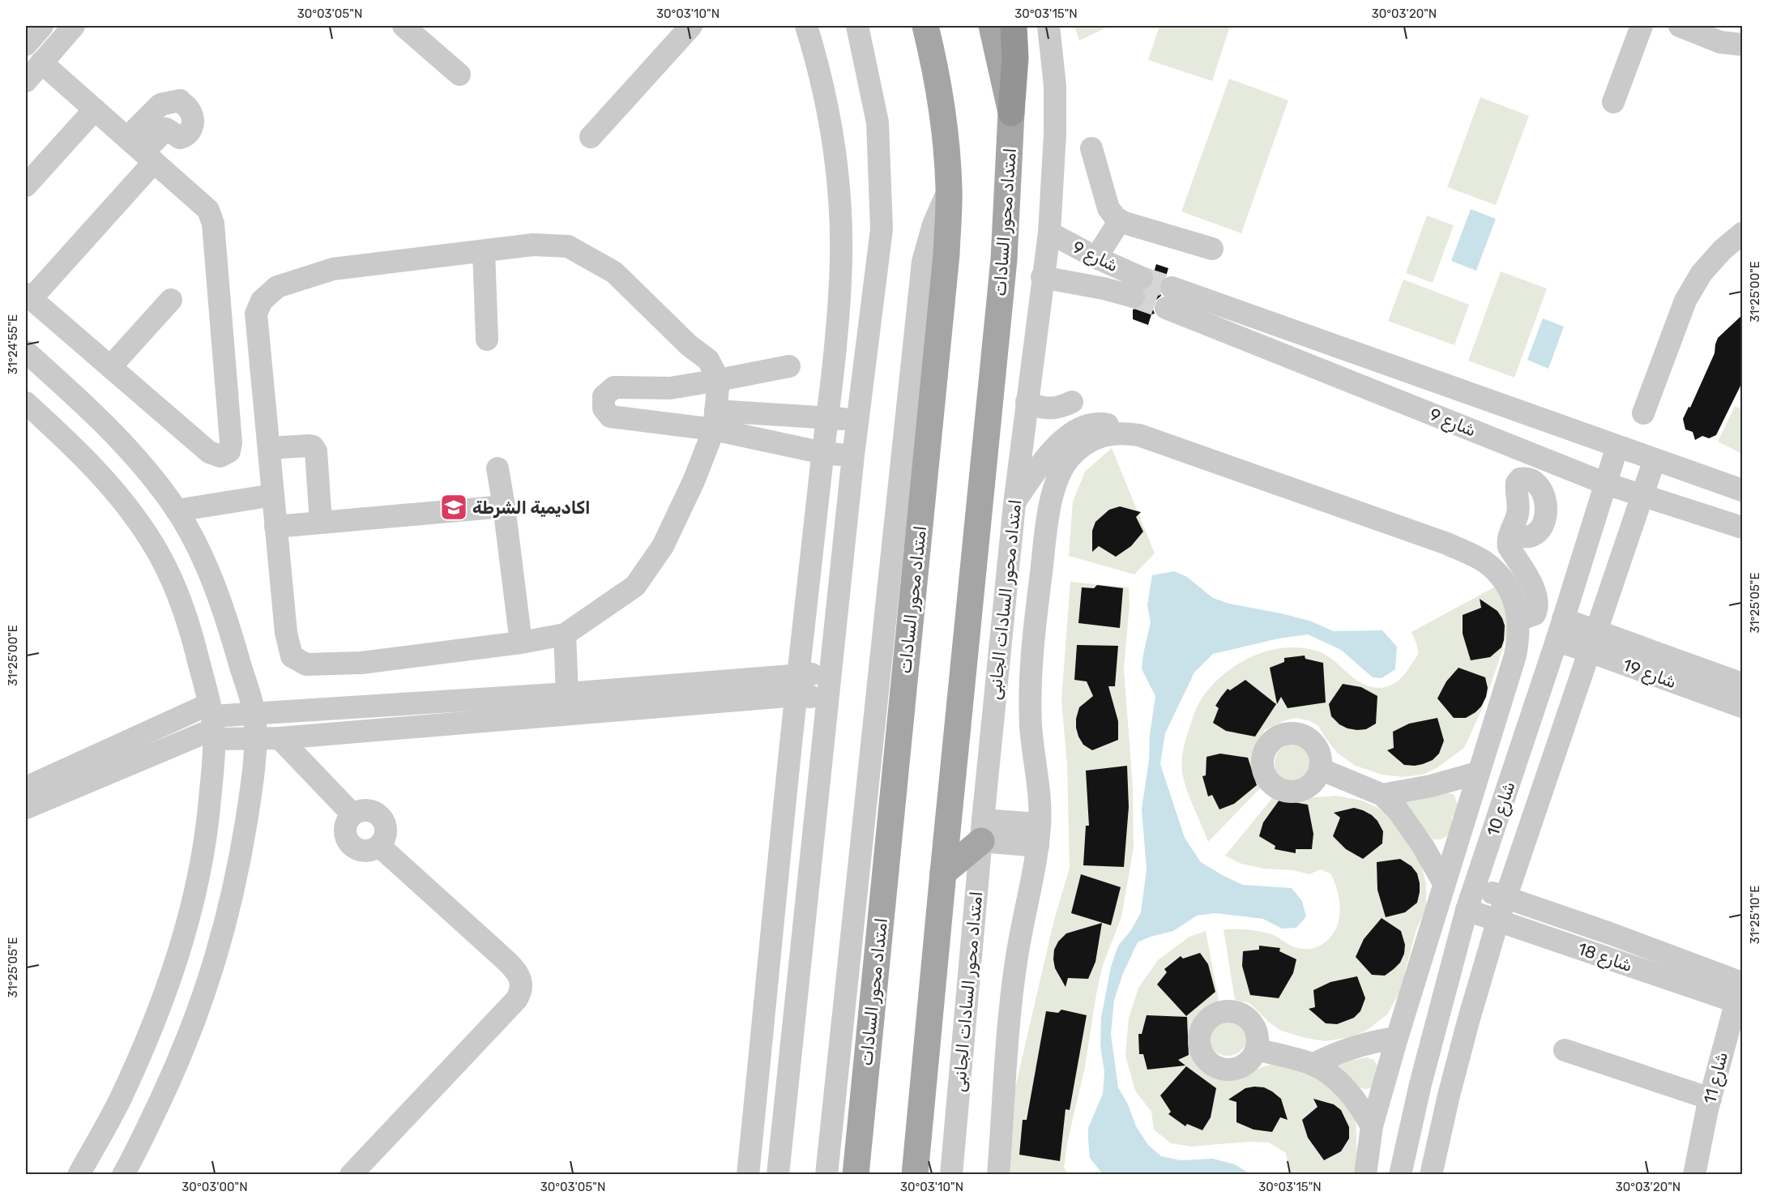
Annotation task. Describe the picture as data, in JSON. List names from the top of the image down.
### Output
{
  "streets": {
    "main road": ["امتداد محور السادات"],
    "street": [
      "شارع 9",
      "امتداد محور السادات الجانبى",
      "شارع 19",
      "شارع 10",
      "شارع 18",
      "شارع 11"
    ]
  },
  "crossings": [
    ["شارع 9", "امتداد محور السادات الجانبى"],
    ["شارع 9", "شارع 10"],
    ["شارع 19", "شارع 10"],
    ["شارع 10", "شارع 18"],
    ["شارع 18", "شارع 11"]
  ],
  "places": {
    "school or university": ["اكاديمية الشرطة"]
  },
  "coordinates": [
    "30°03'05\"N",
    "30°03'10\"N",
    "30°03'15\"N",
    "30°03'20\"N",
    "31°25'00\"E",
    "31°24'55\"E",
    "31°25'05\"E",
    "31°25'10\"E",
    "30°03'00\"N"
  ]
}
